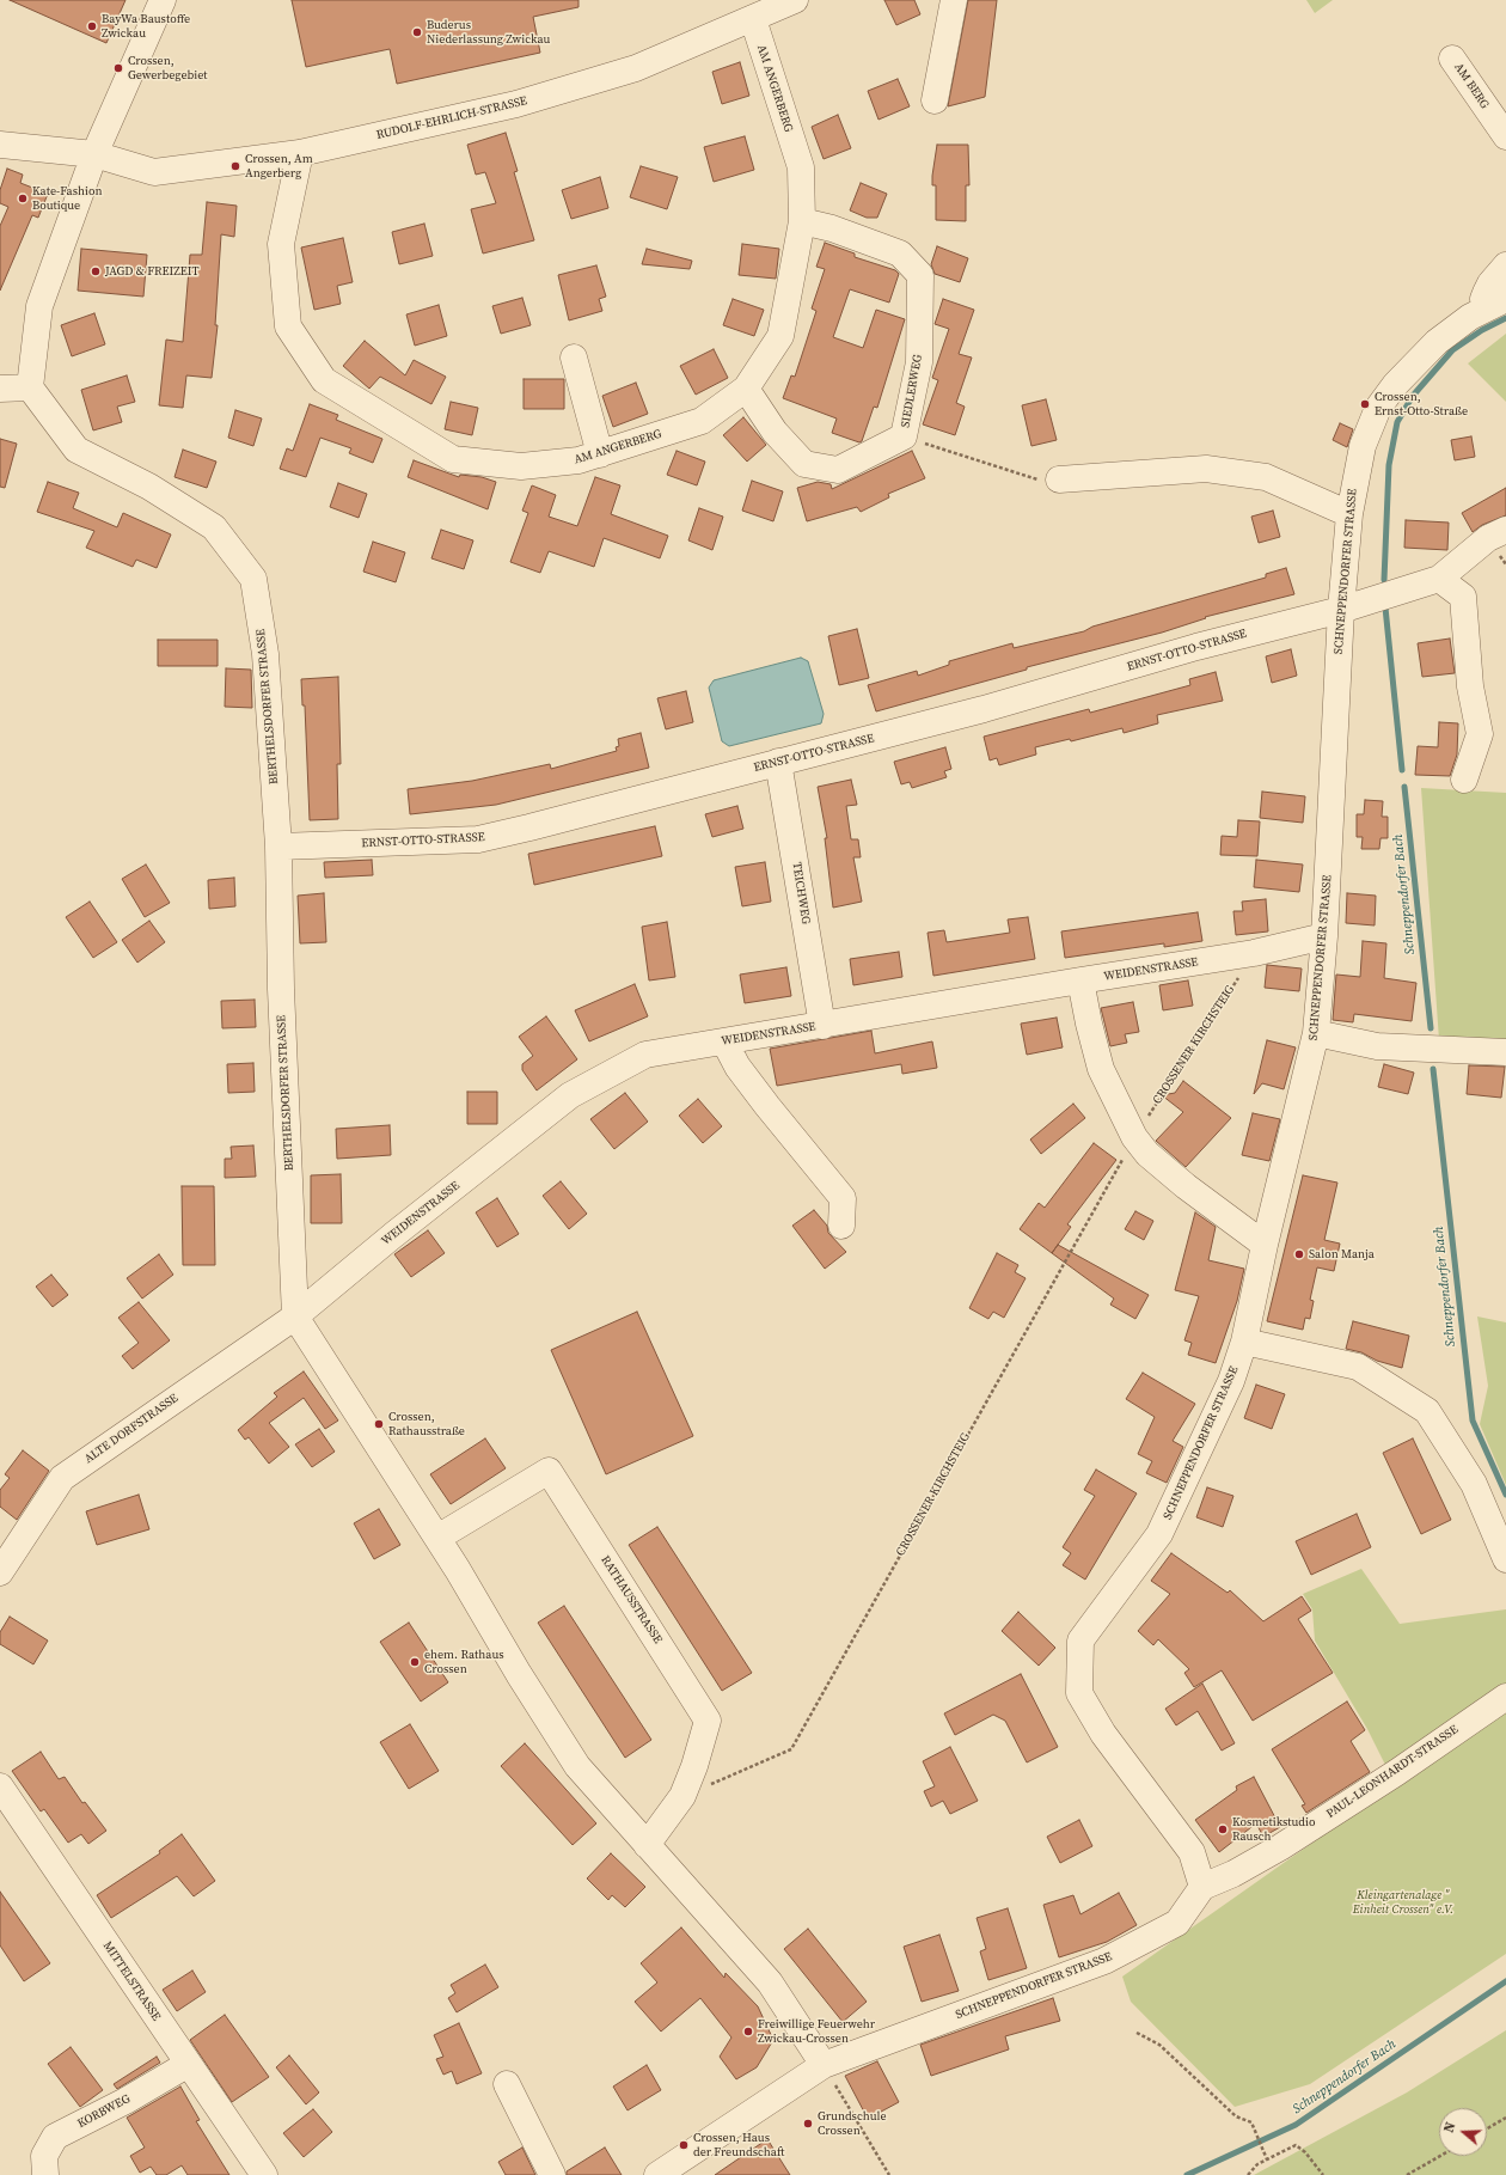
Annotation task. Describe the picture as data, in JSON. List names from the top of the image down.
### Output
{
  "streets": {
    "street": [
      "AM BERG",
      "AM ANGERBERG",
      "RUDOLF-EHRLICH-STRASSE",
      "SIEDLERWEG",
      "SCHNEPPENDORFER STRASSE",
      "ERNST-OTTO-STRASSE",
      "BERTHELSDORFER STRASSE",
      "TEICHWEG",
      "WEIDENSTRASSE",
      "ALTE DORFSTRASSE",
      "RATHAUSSTRASSE",
      "PAUL-LEONHARDT-STRASSE",
      "MITTELSTRASSE",
      "KORBWEG"
    ],
    "path": ["CROSSENER KIRCHSTEIG"]
  },
  "crossings": [
    ["AM ANGERBERG", "RUDOLF-EHRLICH-STRASSE"],
    ["AM ANGERBERG", "SIEDLERWEG"],
    ["SCHNEPPENDORFER STRASSE", "ERNST-OTTO-STRASSE"],
    ["SCHNEPPENDORFER STRASSE", "WEIDENSTRASSE"],
    ["SCHNEPPENDORFER STRASSE", "PAUL-LEONHARDT-STRASSE"],
    ["ERNST-OTTO-STRASSE", "BERTHELSDORFER STRASSE"],
    ["ERNST-OTTO-STRASSE", "TEICHWEG"],
    ["BERTHELSDORFER STRASSE", "WEIDENSTRASSE"],
    ["BERTHELSDORFER STRASSE", "ALTE DORFSTRASSE"],
    ["TEICHWEG", "WEIDENSTRASSE"],
    ["WEIDENSTRASSE", "CROSSENER KIRCHSTEIG"],
    ["WEIDENSTRASSE", "ALTE DORFSTRASSE"],
    ["CROSSENER KIRCHSTEIG", "RATHAUSSTRASSE"],
    ["MITTELSTRASSE", "KORBWEG"]
  ],
  "water": ["Schneppendorfer Bach"],
  "parks": ["Kleingartenalage \" Einheit Crossen\" e.V."],
  "places": [
    "BayWa Baustoffe Zwickau",
    "Buderus Niederlassung Zwickau",
    "Crossen, Gewerbegebiet",
    "Crossen, Am Angerberg",
    "Kate-Fashion Boutique",
    "JAGD & FREIZEIT",
    "Crossen, Ernst-Otto-Straße",
    "Salon Manja",
    "Crossen, Rathausstraße",
    "ehem. Rathaus Crossen",
    "Kosmetikstudio Rausch",
    "Freiwillige Feuerwehr Zwickau-Crossen",
    "Grundschule Crossen",
    "Crossen, Haus der Freundschaft"
  ],
  "north": "left"
}
